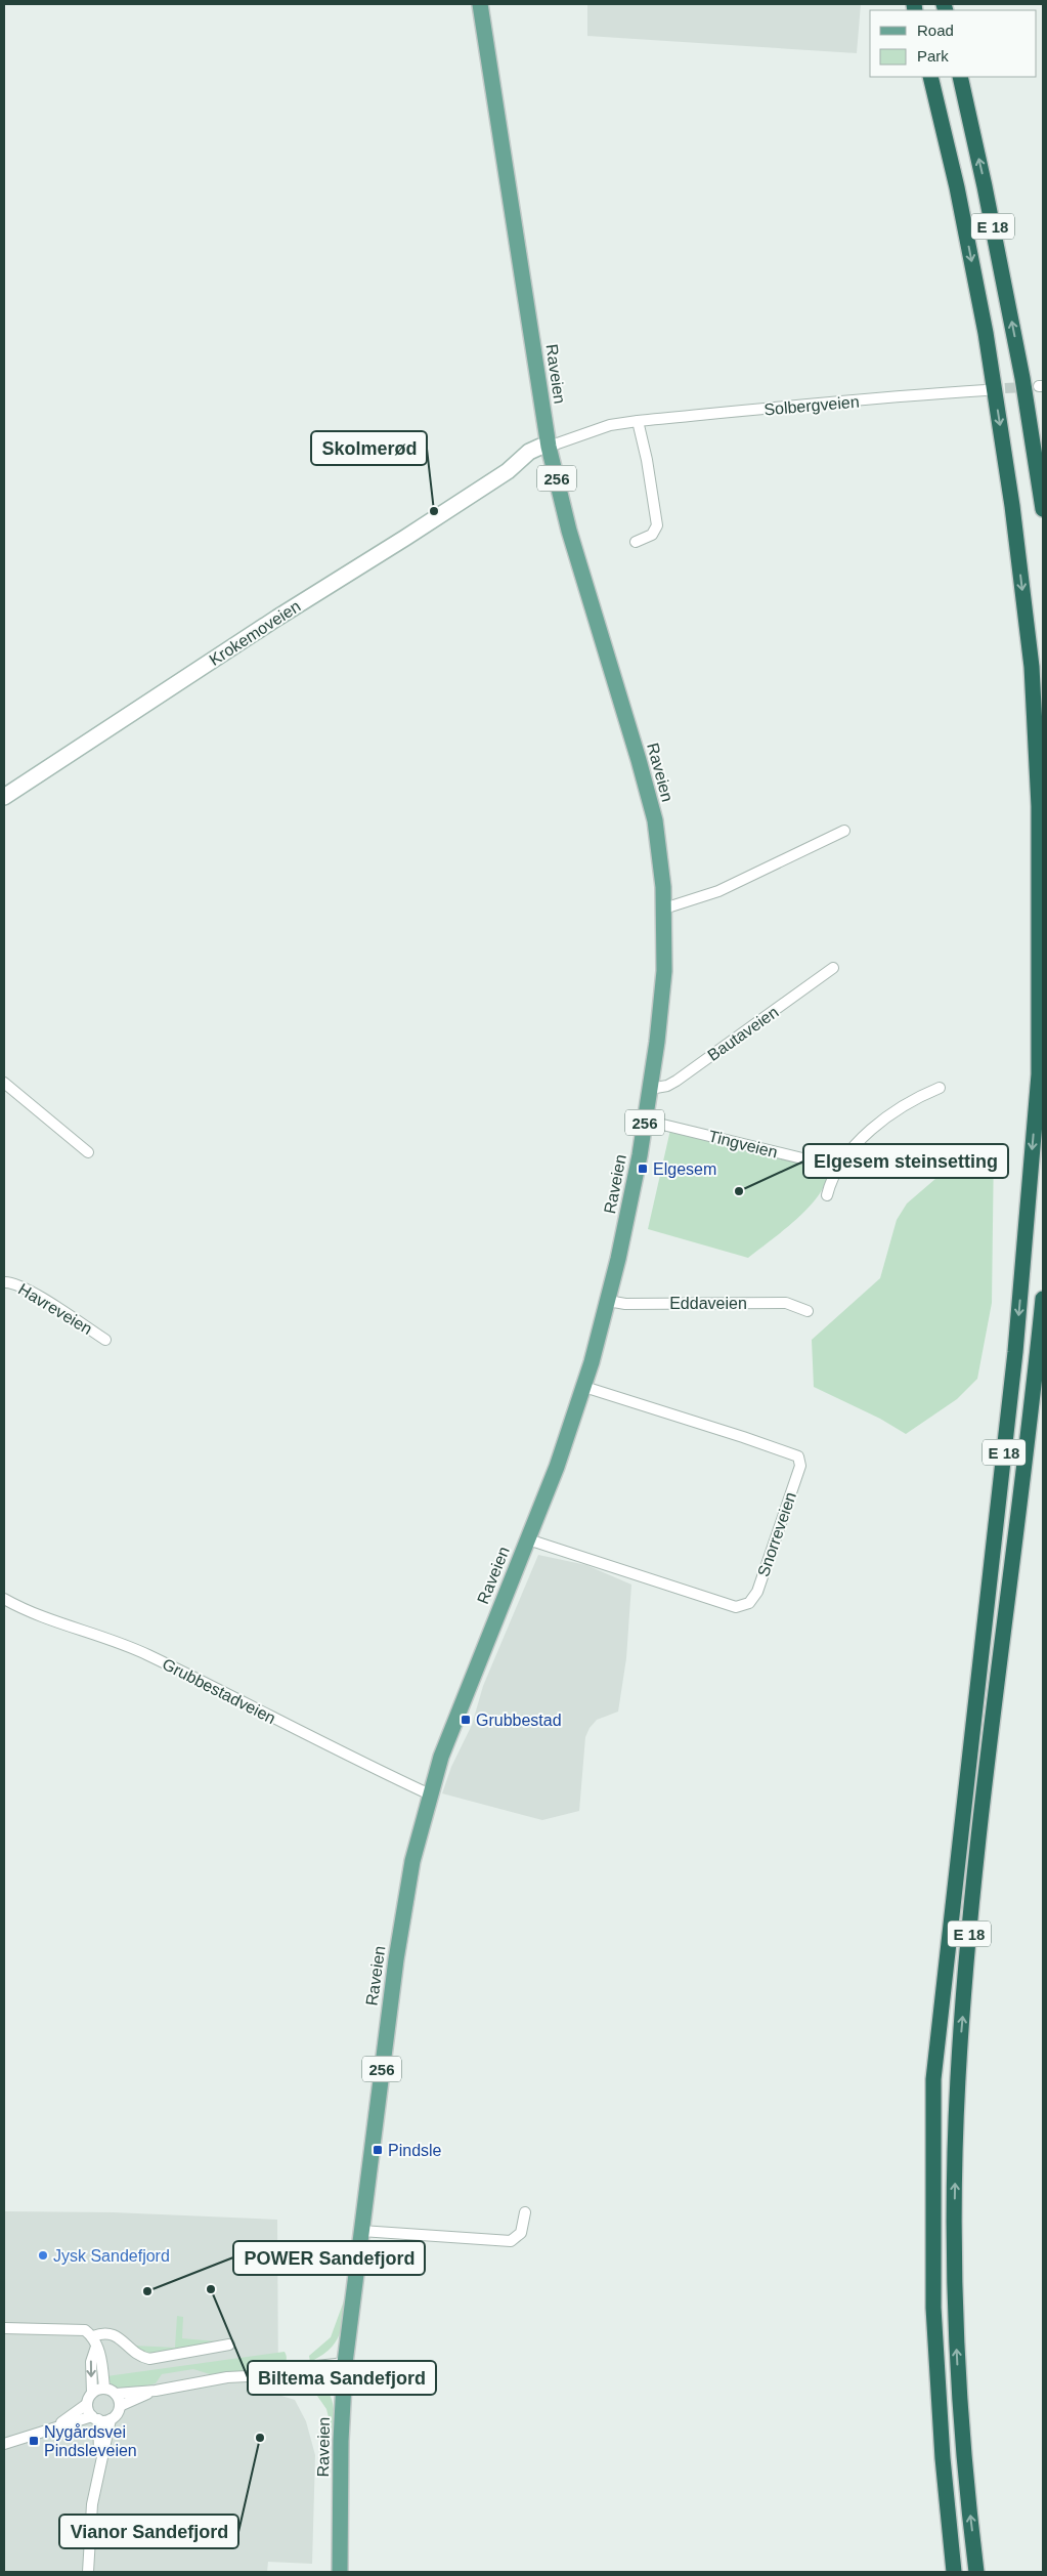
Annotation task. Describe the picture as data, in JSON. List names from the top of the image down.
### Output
{
  "streets": {
    "highway": ["E 18"],
    "main road": ["Raveien", "256", "Krokemoveien"],
    "street": [
      "Solbergveien",
      "Bautaveien",
      "Tingveien",
      "Eddaveien",
      "Havreveien",
      "Snorreveien",
      "Grubbestadveien"
    ]
  },
  "crossings": [
    ["Raveien", "Solbergveien"],
    ["Raveien", "Krokemoveien"],
    ["Raveien", "Bautaveien"],
    ["Raveien", "Tingveien"],
    ["Raveien", "Eddaveien"],
    ["Raveien", "Snorreveien"],
    ["Raveien", "Grubbestadveien"],
    ["Solbergveien", "Krokemoveien"]
  ],
  "places": {
    "other": [
      "Skolmerød",
      "Elgesem steinsetting",
      "Jysk Sandefjord",
      "Biltema Sandefjord",
      "POWER Sandefjord",
      "Vianor Sandefjord"
    ],
    "transit": [
      "Elgesem",
      "Grubbestad",
      "Pindsle",
      "Nygårdsvei Pindsleveien"
    ]
  },
  "legend": ["Road", "Park"]
}
